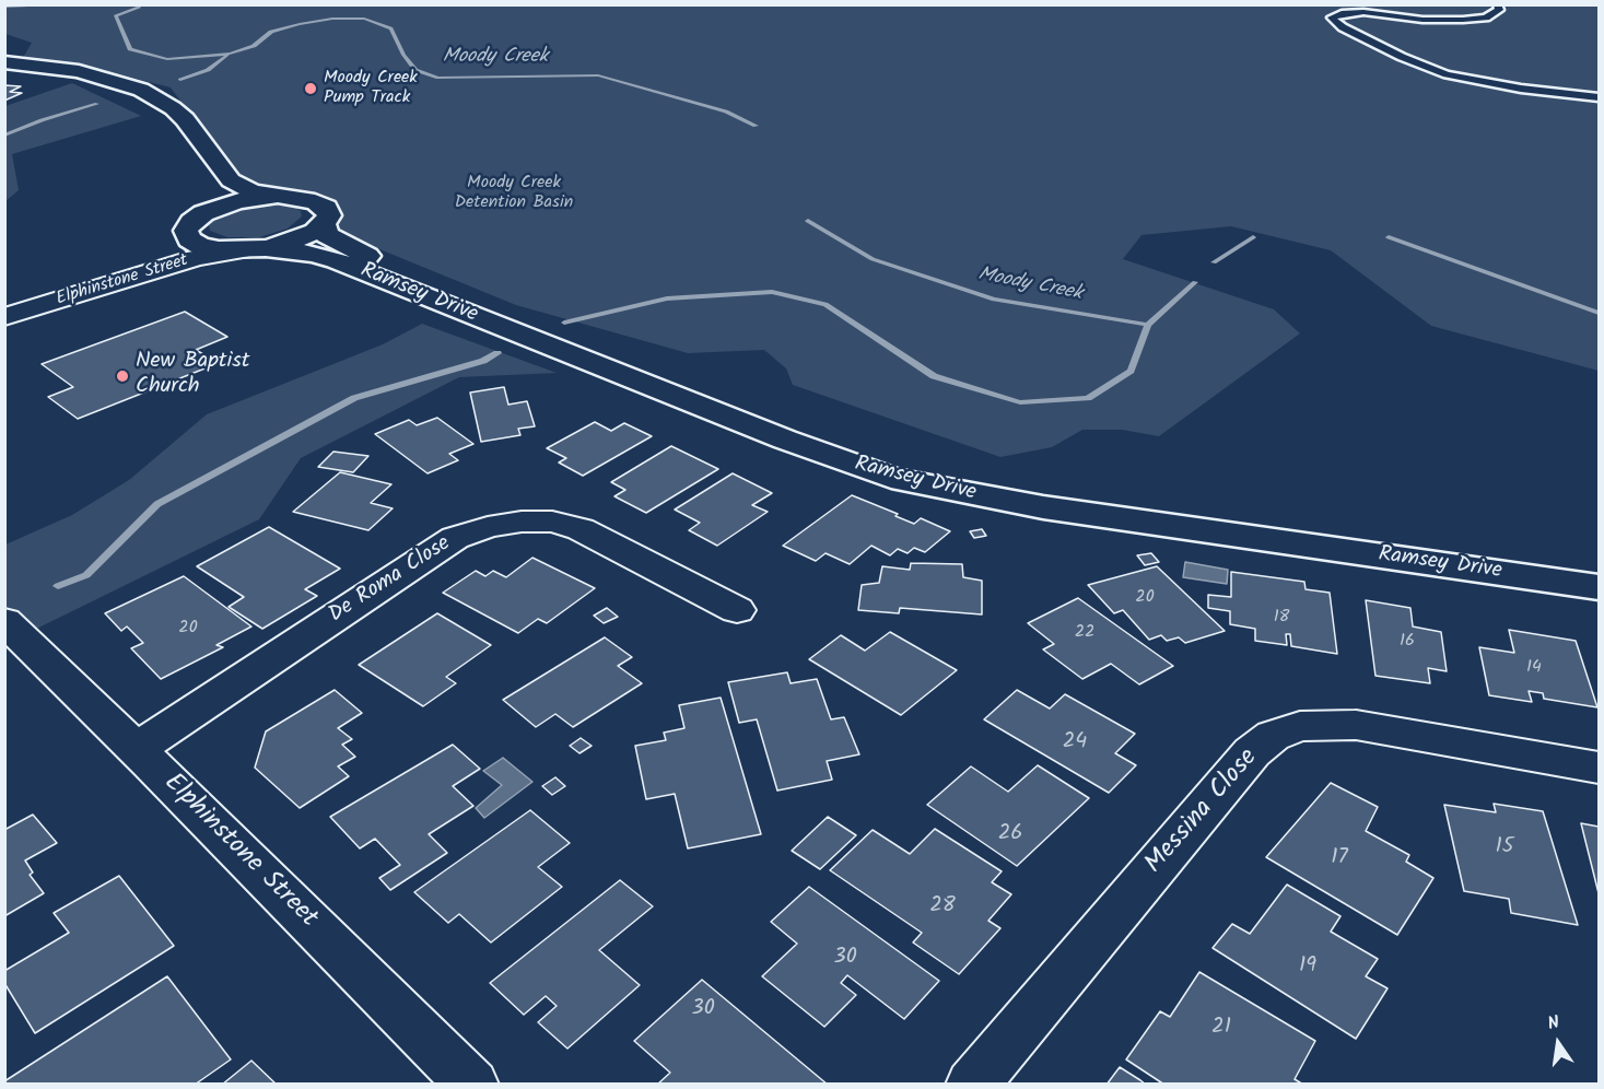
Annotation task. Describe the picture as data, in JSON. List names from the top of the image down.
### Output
{
  "streets": {
    "main road": ["Ramsey Drive"],
    "street": ["Elphinstone Street", "De Roma Close", "Messina Close"]
  },
  "crossings": [
    ["Elphinstone Street", "Ramsey Drive"],
    ["Elphinstone Street", "De Roma Close"]
  ],
  "water": ["Moody Creek"],
  "parks": ["Moody Creek Detention Basin"],
  "places": ["Moody Creek Pump Track", "New Baptist Church"],
  "house_numbers": [
    "20",
    "18",
    "20",
    "22",
    "16",
    "14",
    "24",
    "26",
    "15",
    "17",
    "28",
    "30",
    "19",
    "30",
    "21"
  ],
  "north": "top"
}
